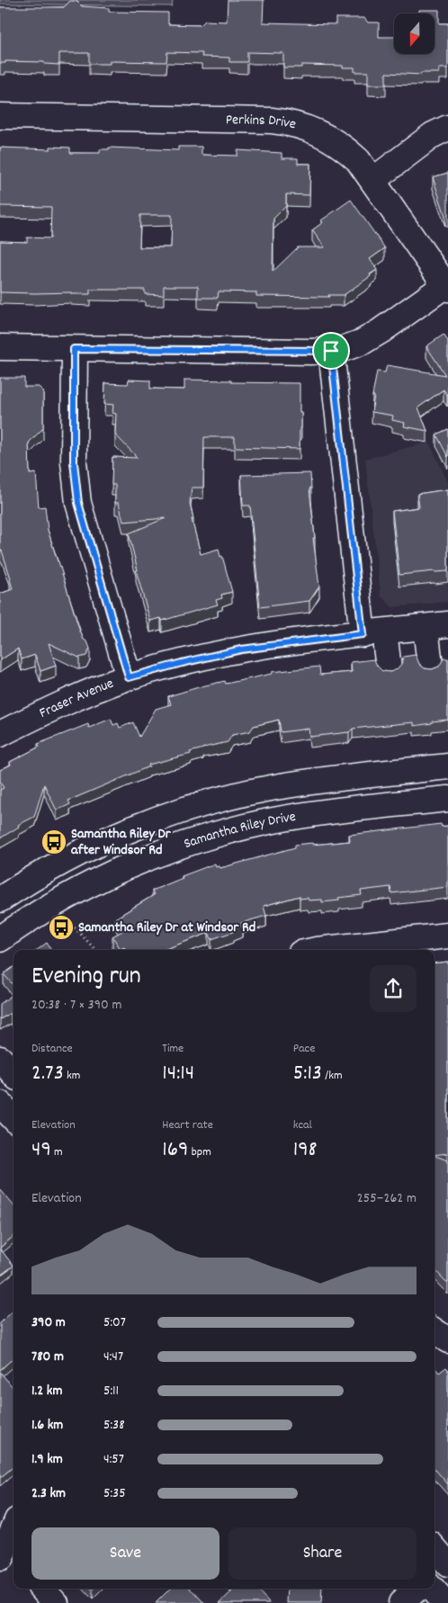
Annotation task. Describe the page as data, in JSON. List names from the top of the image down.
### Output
{
  "streets": {
    "street": ["Perkins Drive", "Fraser Avenue", "Samantha Riley Drive"]
  },
  "places": {
    "bus stop": ["Samantha Riley Dr after Windsor Rd", "Samantha Riley Dr at Windsor Rd"]
  },
  "north": "bottom",
  "page": {
    "heading": ["Evening run", "20:38 · 7 × 390 m"],
    "stats": [
      ["Distance", "2.73 km"],
      ["Time", "14:14"],
      ["Pace", "5:13 /km"],
      ["Elevation", "49 m"],
      ["Heart rate", "169 bpm"],
      ["kcal", "198"]
    ],
    "chart": ["Elevation", "255–262 m"],
    "list": [
      {
        "name": "390 m",
        "note": "5:07"
      },
      {
        "name": "780 m",
        "note": "4:47"
      },
      {
        "name": "1.2 km",
        "note": "5:11"
      },
      {
        "name": "1.6 km",
        "note": "5:38"
      },
      {
        "name": "1.9 km",
        "note": "4:57"
      },
      {
        "name": "2.3 km",
        "note": "5:35"
      }
    ],
    "buttons": ["Save", "Share"]
  }
}
